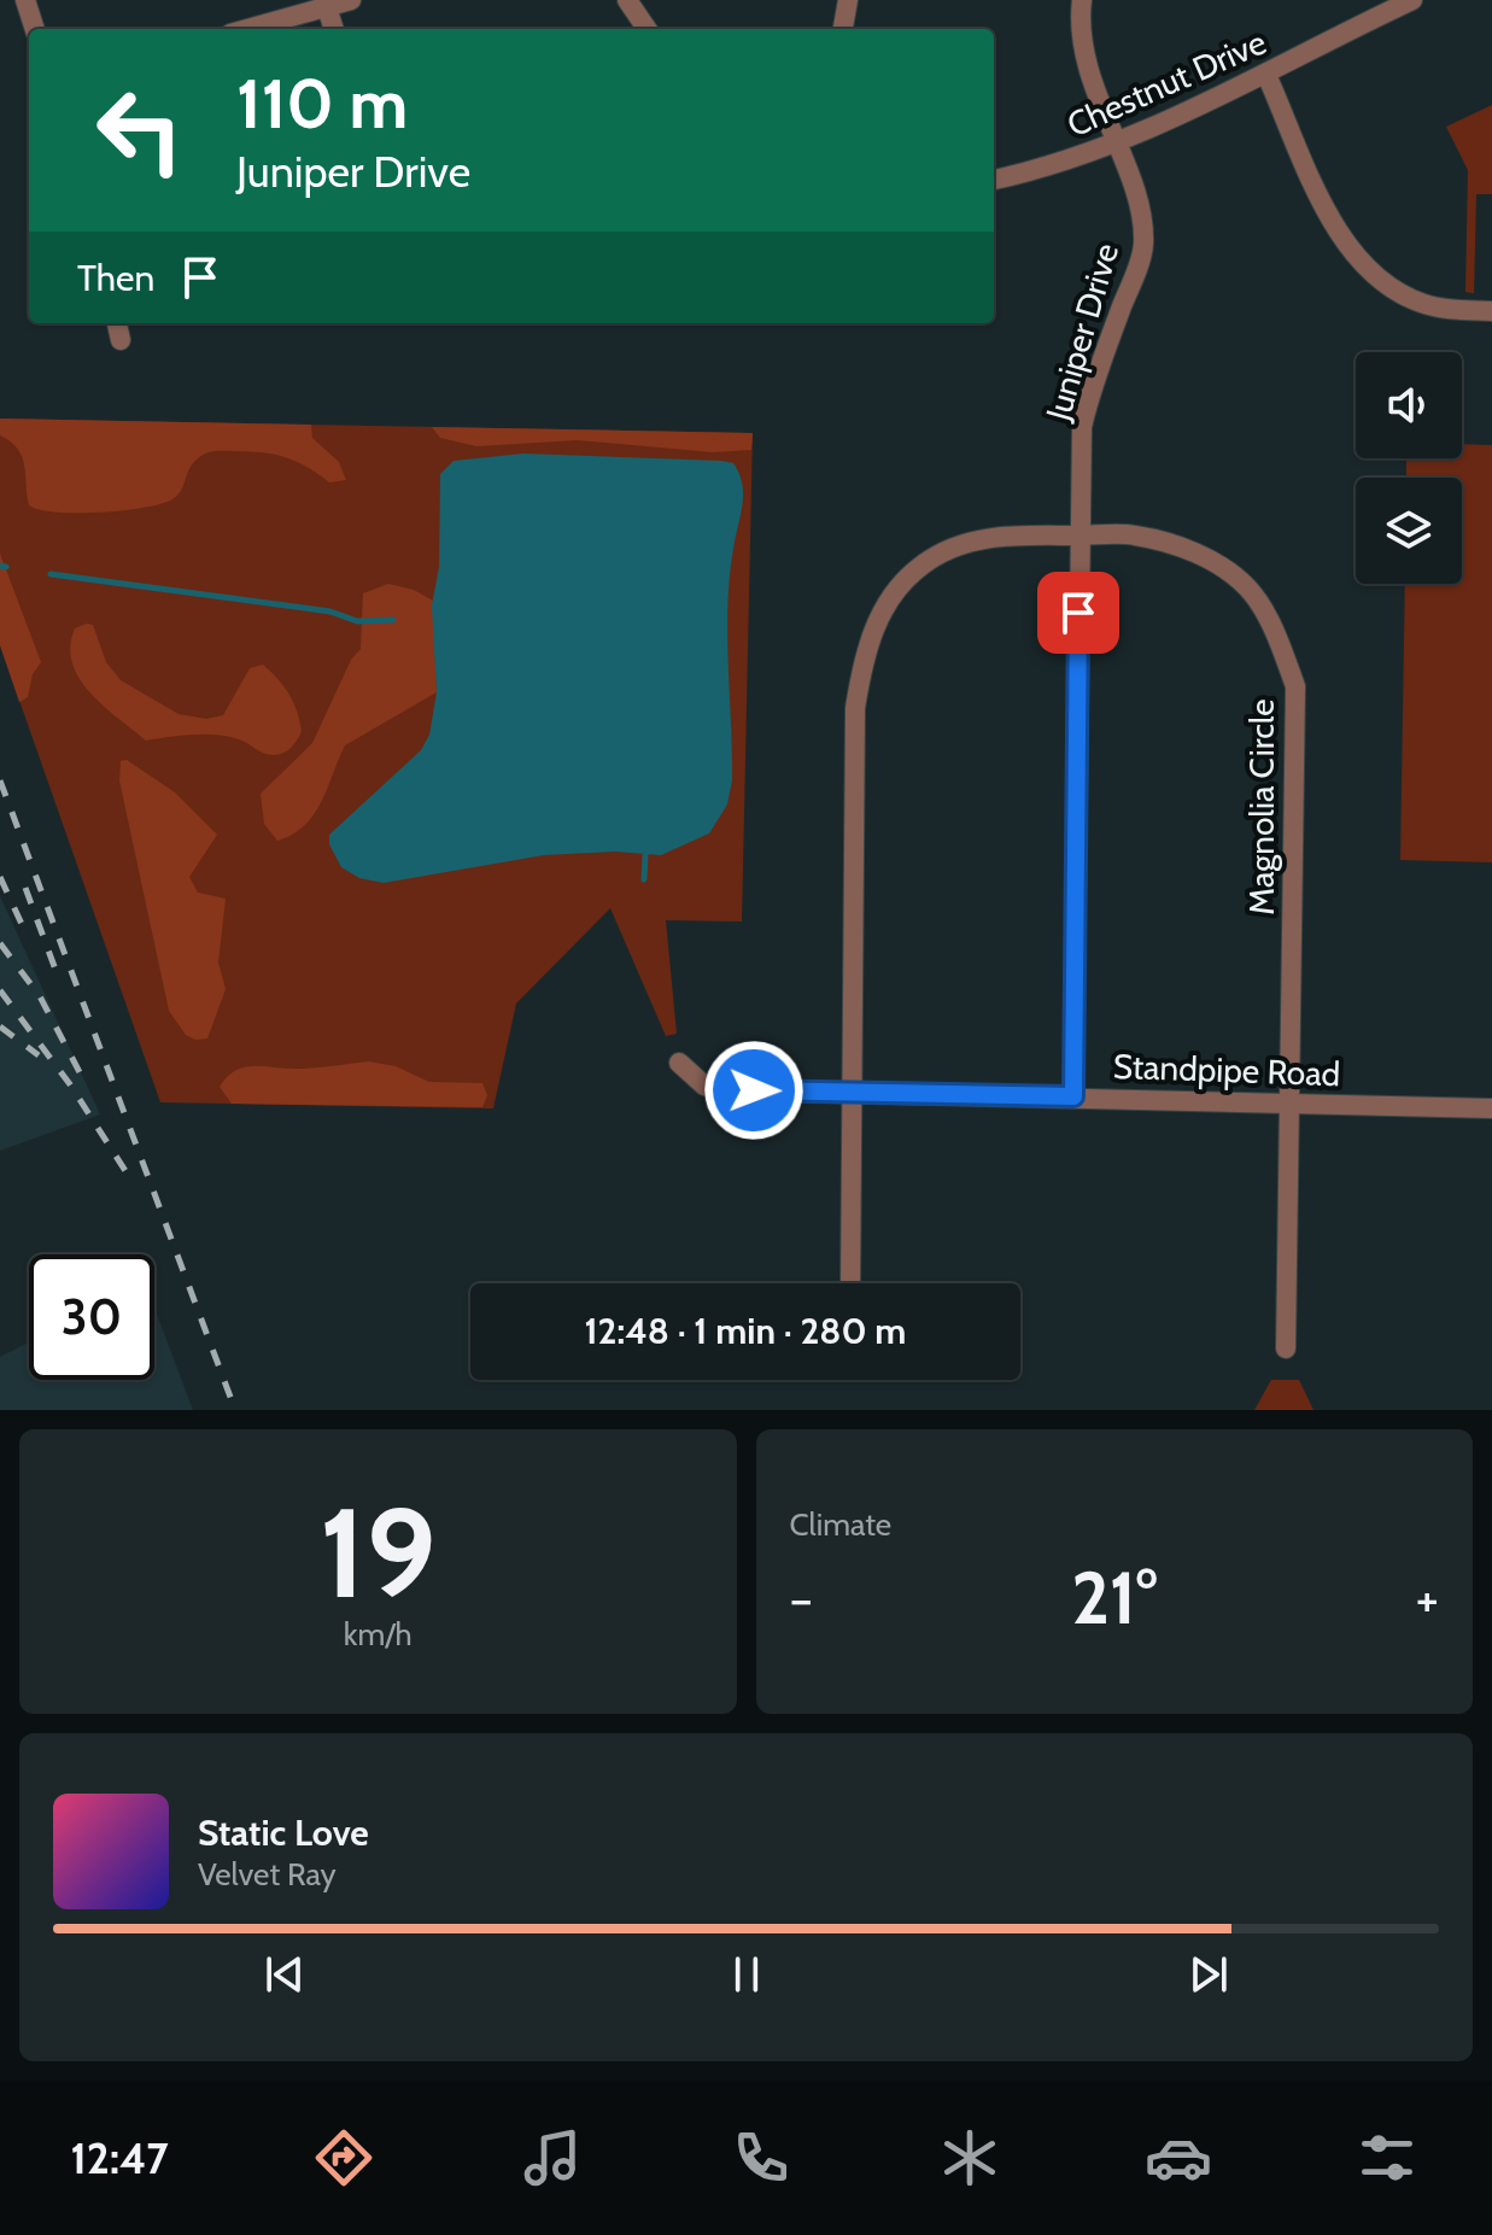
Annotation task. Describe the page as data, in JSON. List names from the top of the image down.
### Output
{
  "streets": {
    "street": [
      "Chestnut Drive",
      "Juniper Drive",
      "Magnolia Circle",
      "Standpipe Road"
    ]
  },
  "crossings": [
    ["Chestnut Drive", "Juniper Drive"],
    ["Juniper Drive", "Magnolia Circle"],
    ["Juniper Drive", "Standpipe Road"],
    ["Magnolia Circle", "Standpipe Road"]
  ],
  "page": {
    "turn": ["110 m", "Juniper Drive"],
    "then": "Then",
    "limit": "30",
    "trip": "12:48 · 1 min · 280 m",
    "tile": [
      ["19", "km/h"],
      "Climate"
    ],
    "heat": ["−", "21°", "+"],
    "song": ["Static Love", "Velvet Ray"],
    "tabs": "12:47"
  }
}
